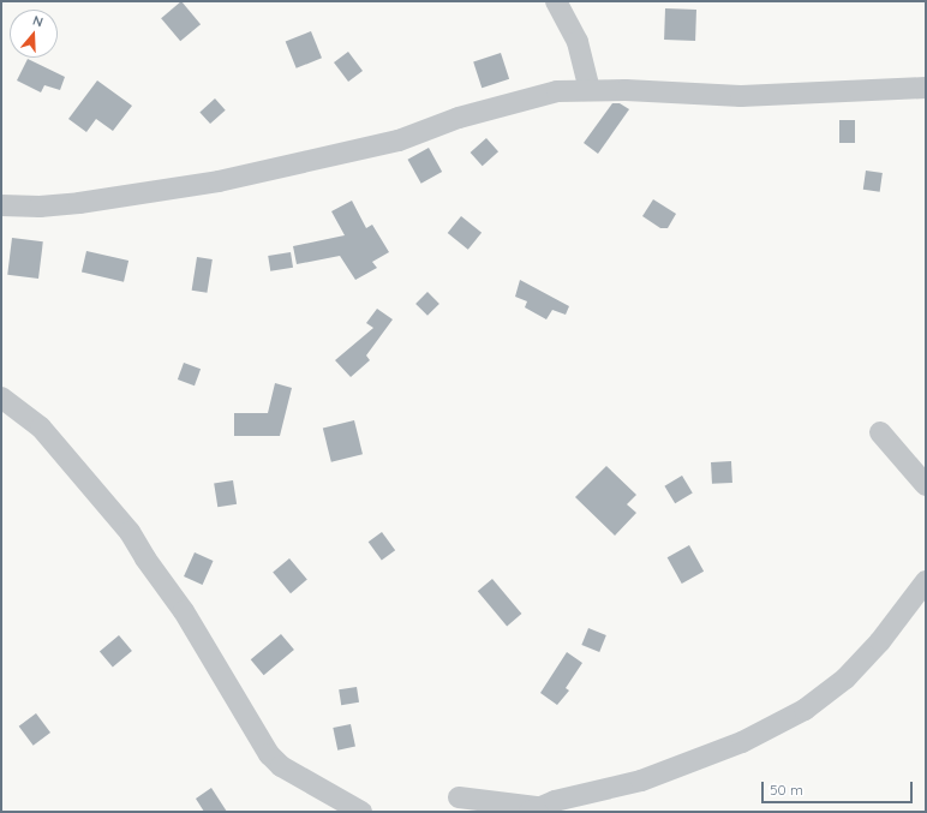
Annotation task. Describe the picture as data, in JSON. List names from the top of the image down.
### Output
{
  "scale_bar": "50 m",
  "north": "top"
}
